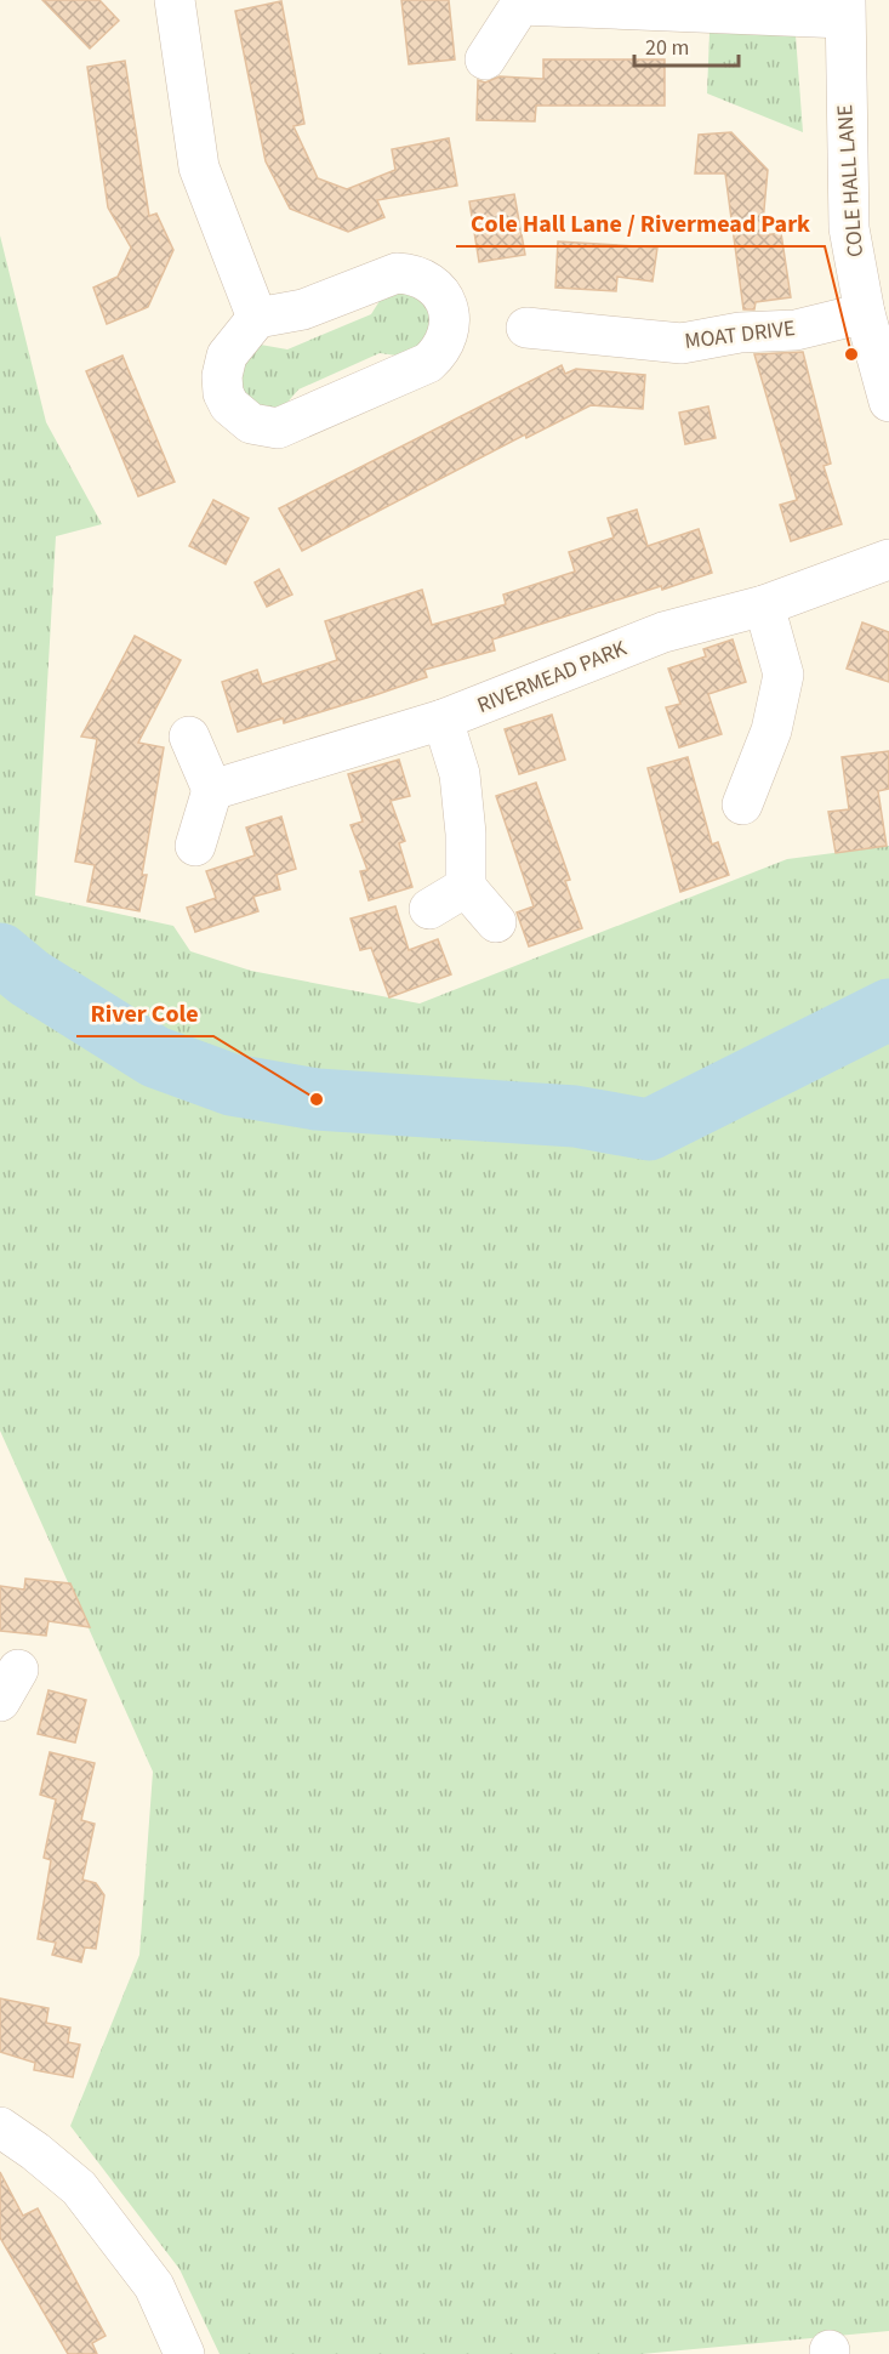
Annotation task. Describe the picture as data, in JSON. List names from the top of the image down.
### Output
{
  "streets": {
    "street": ["COLE HALL LANE", "MOAT DRIVE", "RIVERMEAD PARK"]
  },
  "crossings": [
    ["COLE HALL LANE", "MOAT DRIVE"]
  ],
  "places": ["Cole Hall Lane / Rivermead Park", "River Cole"],
  "scale_bar": "20 m"
}
